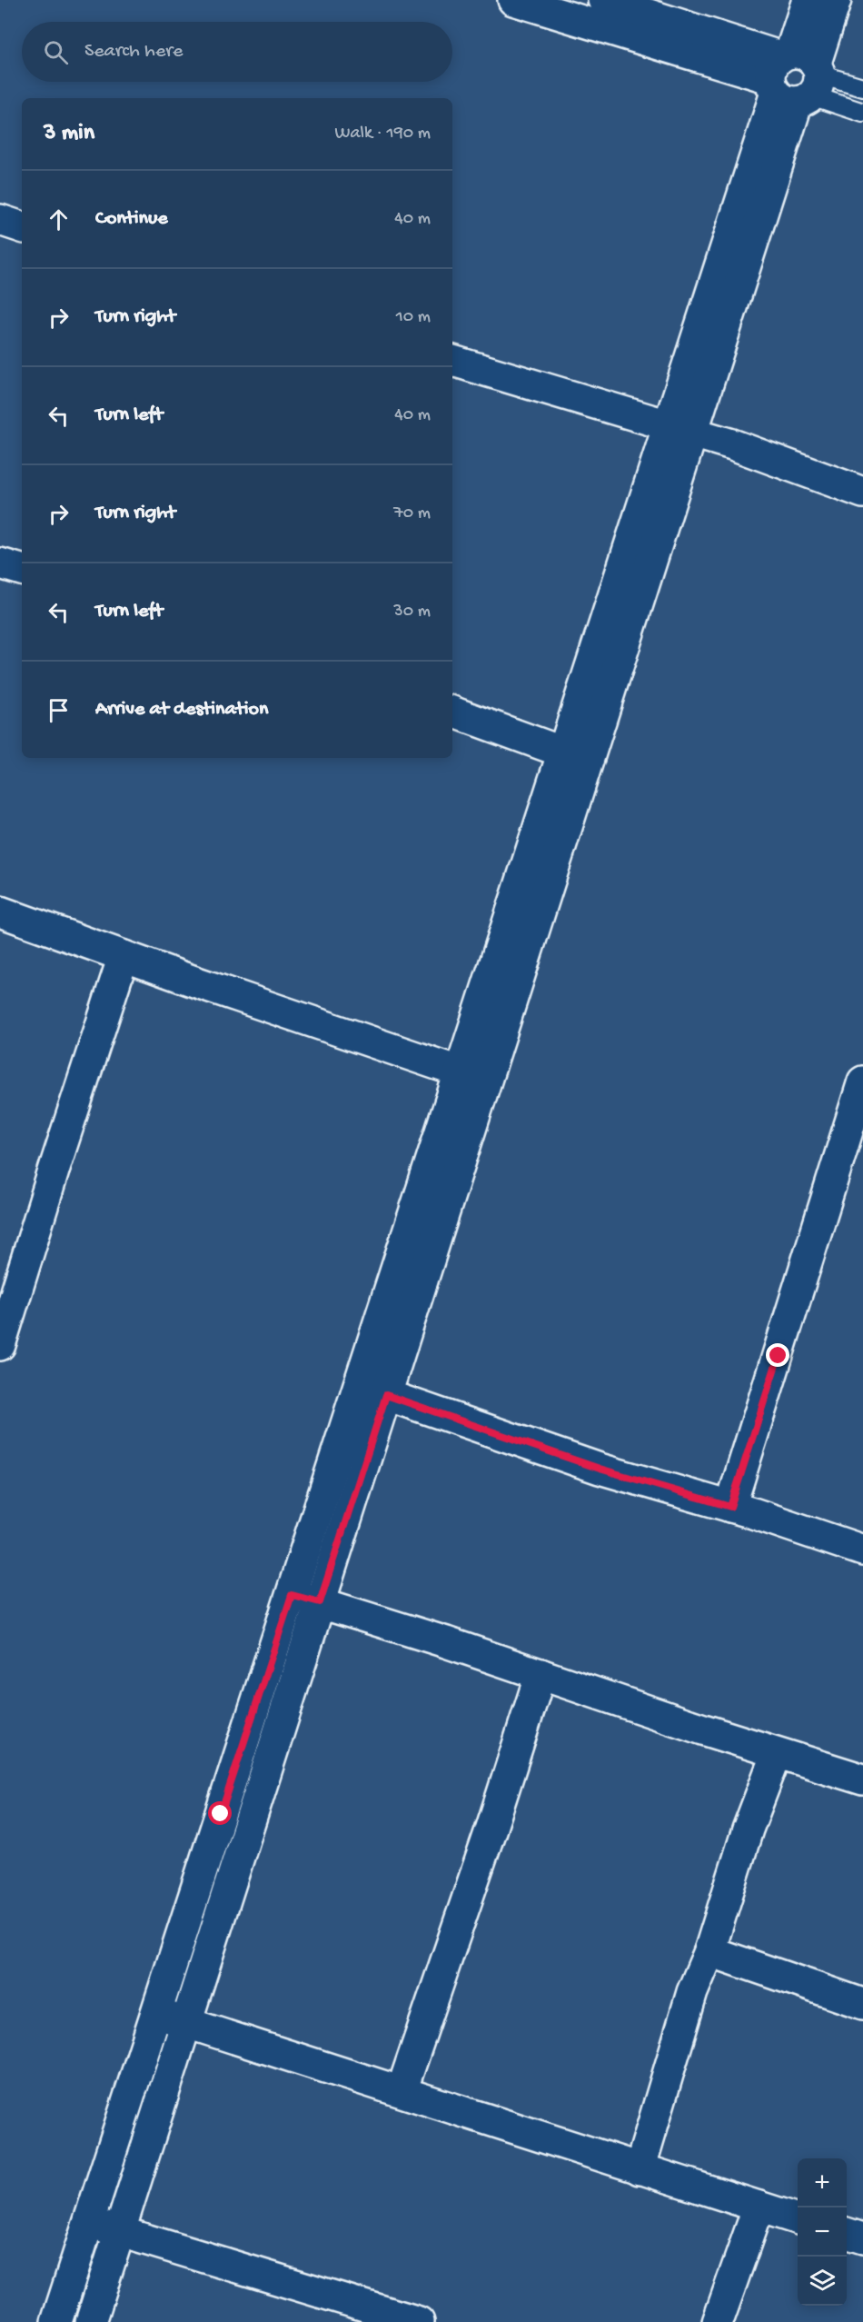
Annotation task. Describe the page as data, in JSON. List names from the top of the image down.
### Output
{
  "page": {
    "search": "Search here",
    "heading": ["3 min", "Walk · 190 m"],
    "list": [
      ["Continue", "40 m"],
      ["Turn right", "10 m"],
      ["Turn left", "40 m"],
      ["Turn right", "70 m"],
      ["Turn left", "30 m"],
      "Arrive at destination"
    ],
    "map_buttons": ["+", "−"]
  }
}
